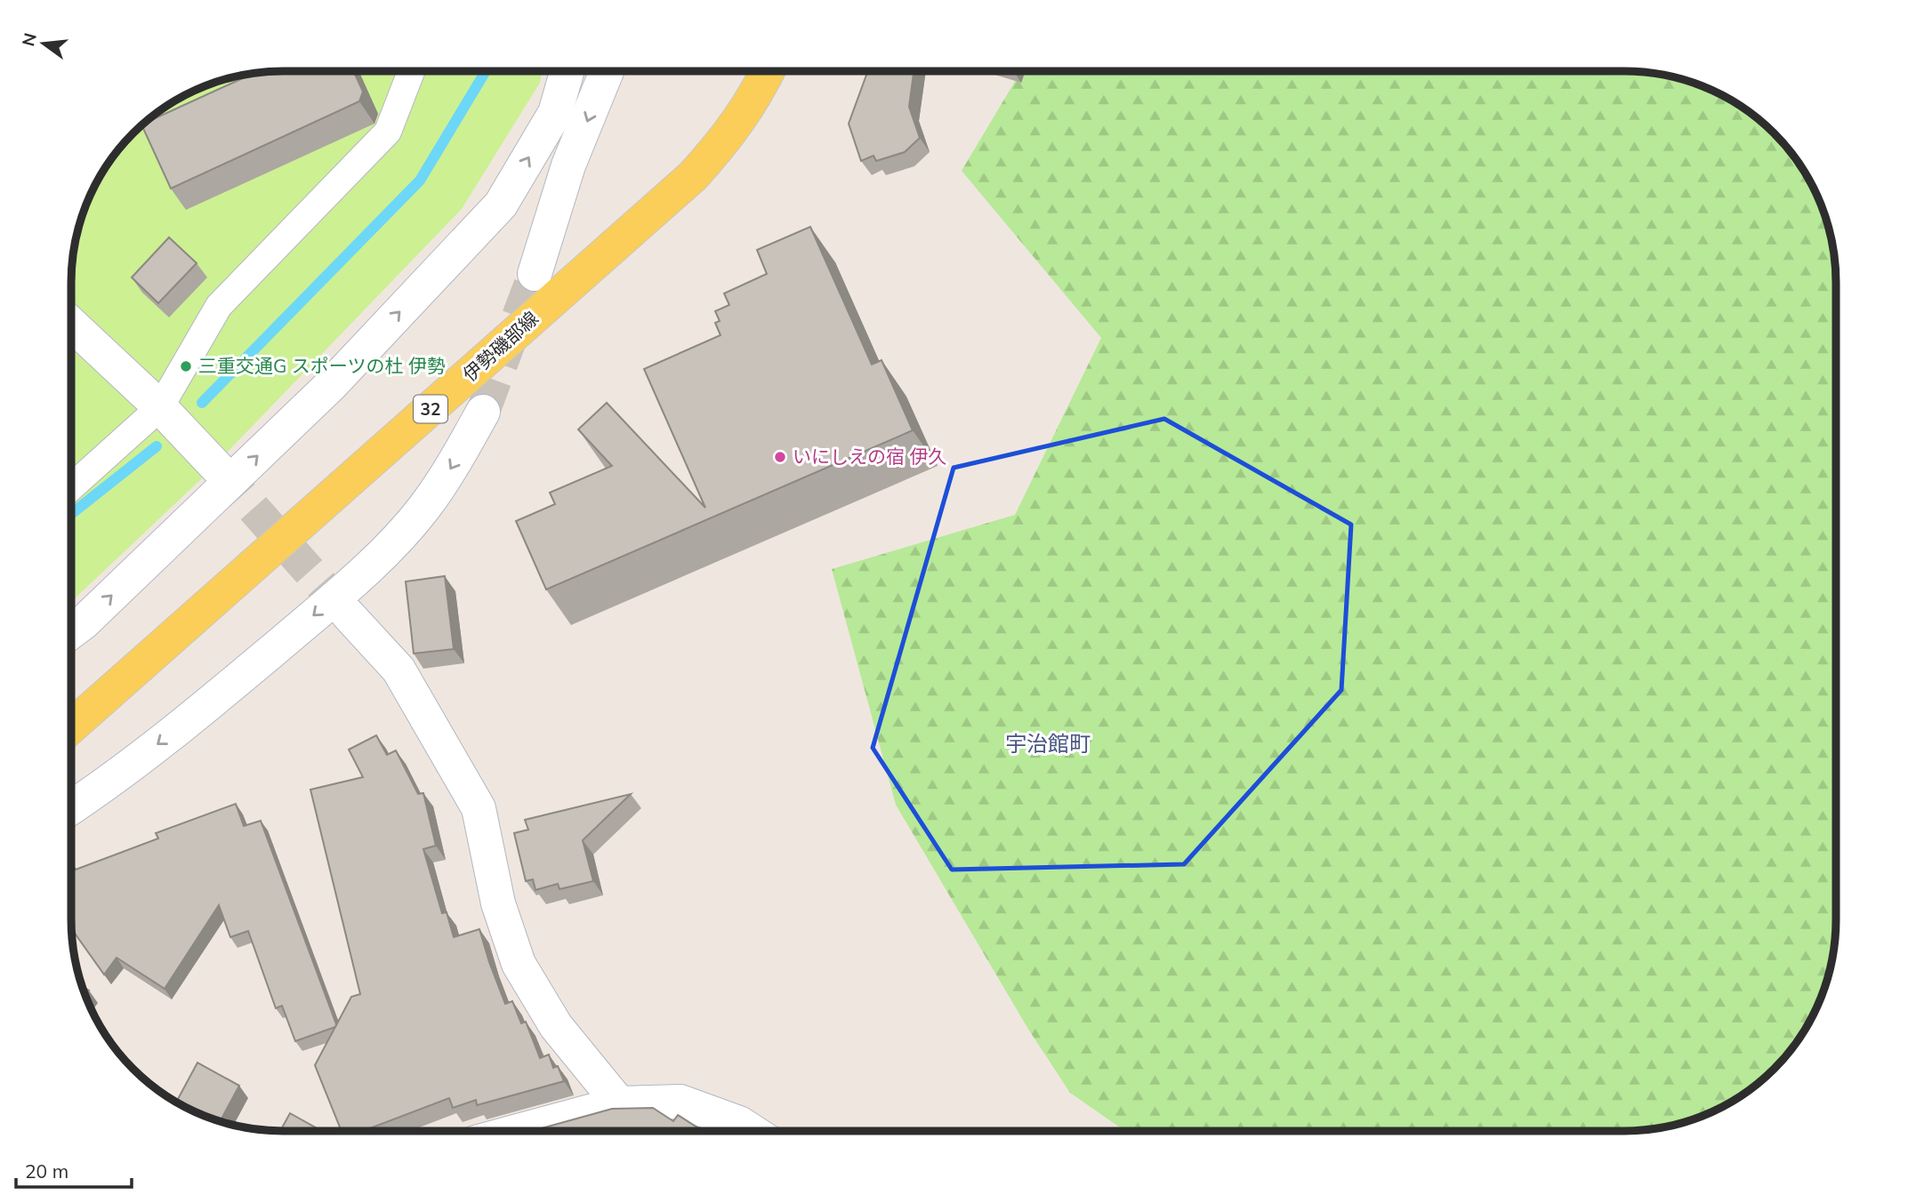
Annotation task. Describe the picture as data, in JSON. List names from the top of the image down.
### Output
{
  "streets": {
    "main road": ["伊勢磯部線", "32"]
  },
  "districts": ["宇治館町"],
  "places": ["三重交通G スポーツの杜 伊勢", "いにしえの宿 伊久"],
  "scale_bar": "20 m",
  "north": "left"
}
